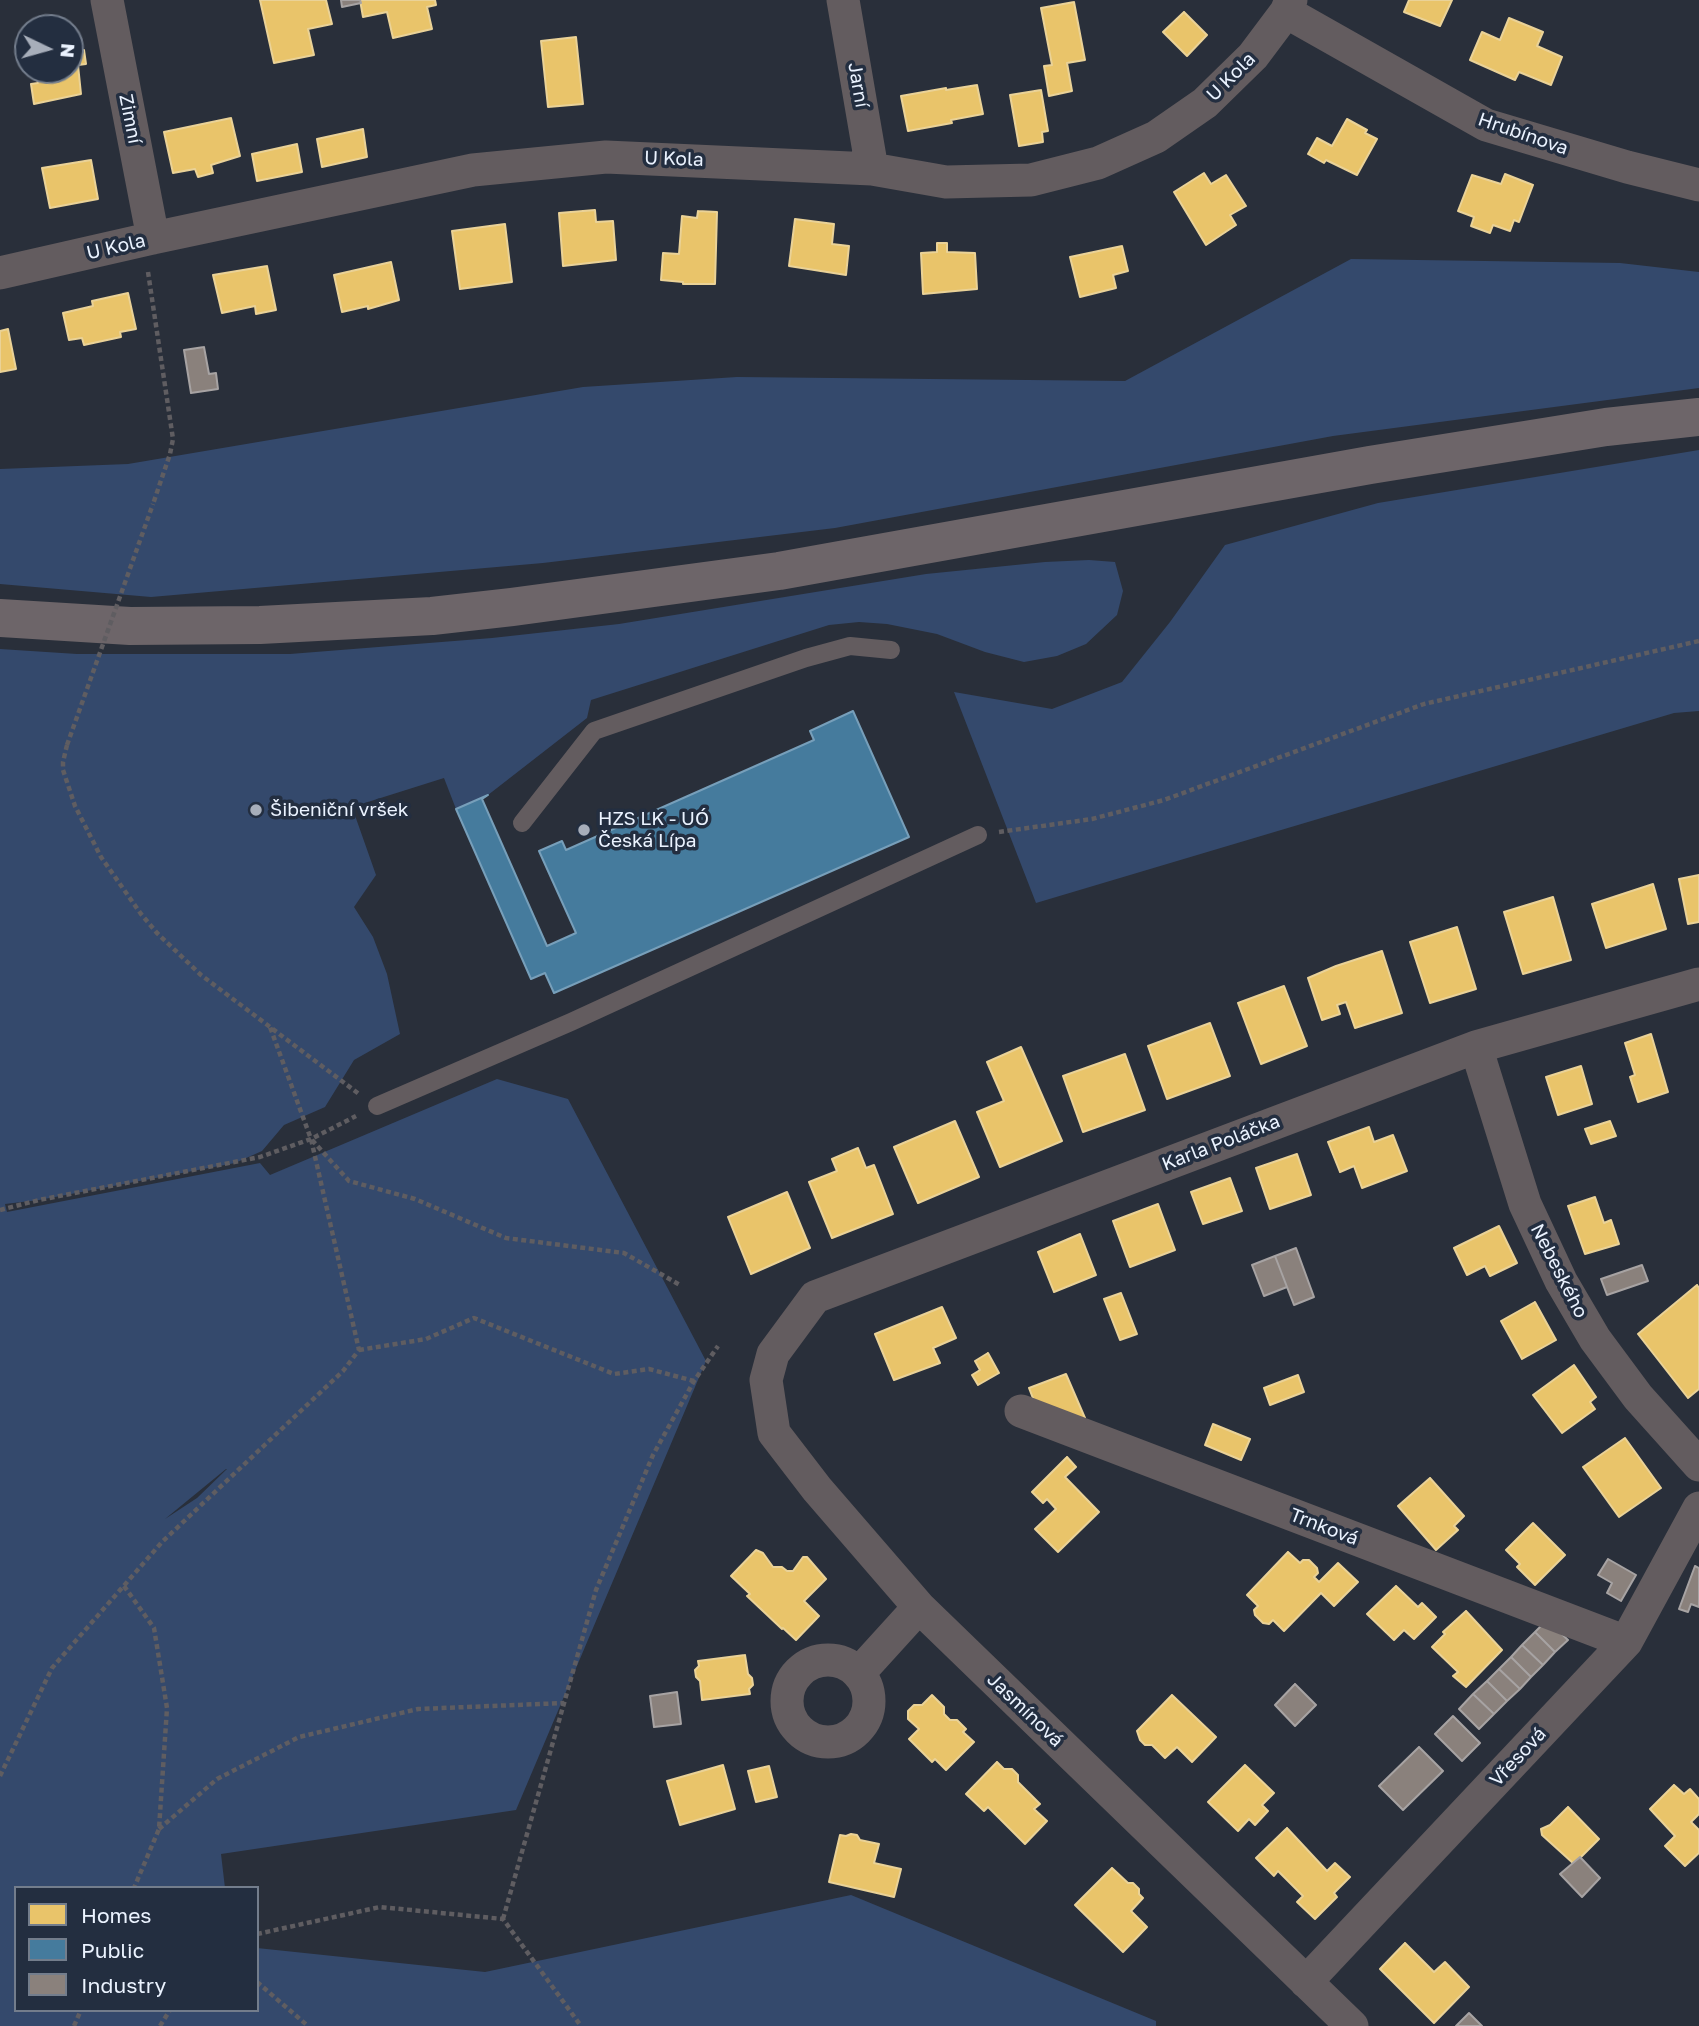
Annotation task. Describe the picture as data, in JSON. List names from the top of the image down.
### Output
{
  "streets": {
    "street": [
      "U Kola",
      "Jarní",
      "Zimní",
      "Hrubínova",
      "Karla Poláčka",
      "Nebeského",
      "Trnková",
      "Jasmínová",
      "Vřesová"
    ]
  },
  "crossings": [
    ["U Kola", "Jarní"],
    ["U Kola", "Zimní"],
    ["U Kola", "Hrubínova"],
    ["Karla Poláčka", "Nebeského"],
    ["Karla Poláčka", "Jasmínová"],
    ["Trnková", "Vřesová"],
    ["Jasmínová", "Vřesová"]
  ],
  "places": ["Šibeniční vršek", "HZS LK - UÓ Česká Lípa"],
  "legend": ["Homes", "Public", "Industry"],
  "north": "right"
}
